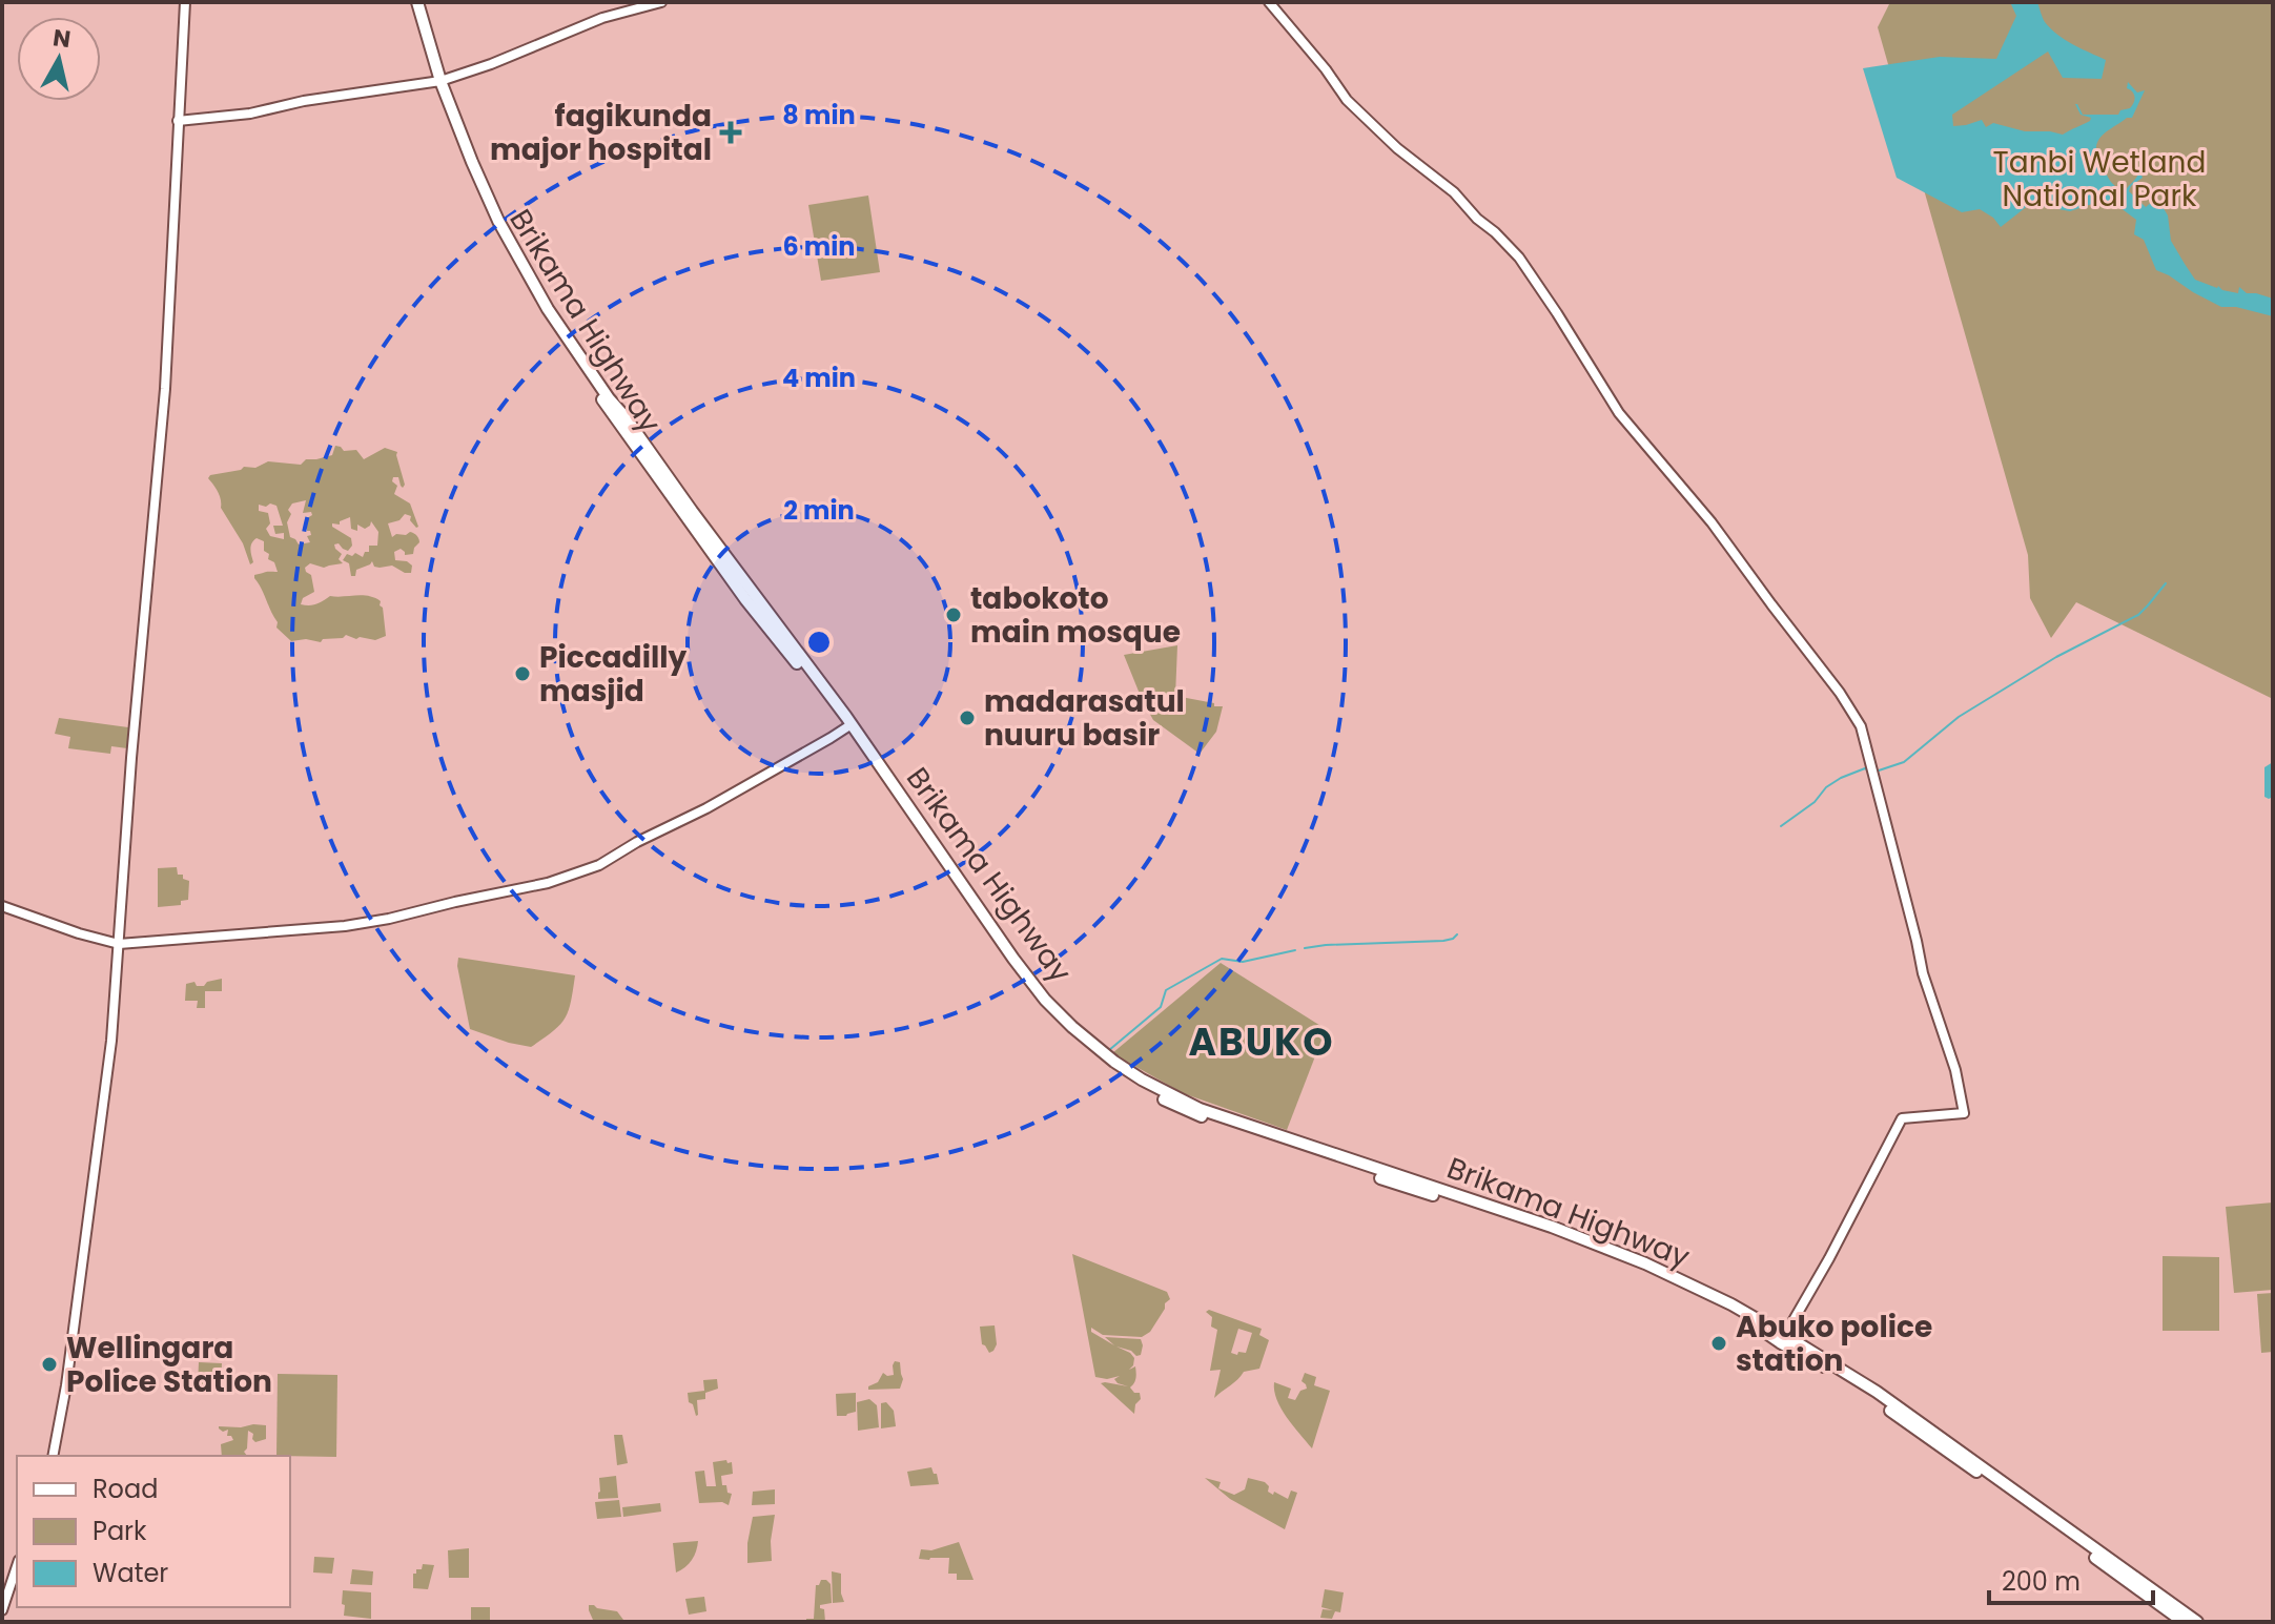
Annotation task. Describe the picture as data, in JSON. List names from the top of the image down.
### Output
{
  "streets": {
    "highway": ["Brikama Highway"]
  },
  "districts": ["ABUKO"],
  "parks": ["Tanbi Wetland National Park"],
  "places": {
    "health": ["fagikunda major hospital"],
    "other": [
      "tabokoto main mosque",
      "Piccadilly masjid",
      "madarasatul nuuru basir",
      "Abuko police station",
      "Wellingara Police Station"
    ]
  },
  "legend": ["Road", "Park", "Water"],
  "scale_bar": "200 m",
  "north": "top",
  "rings": [
    "8 min",
    "6 min",
    "4 min",
    "2 min"
  ]
}
